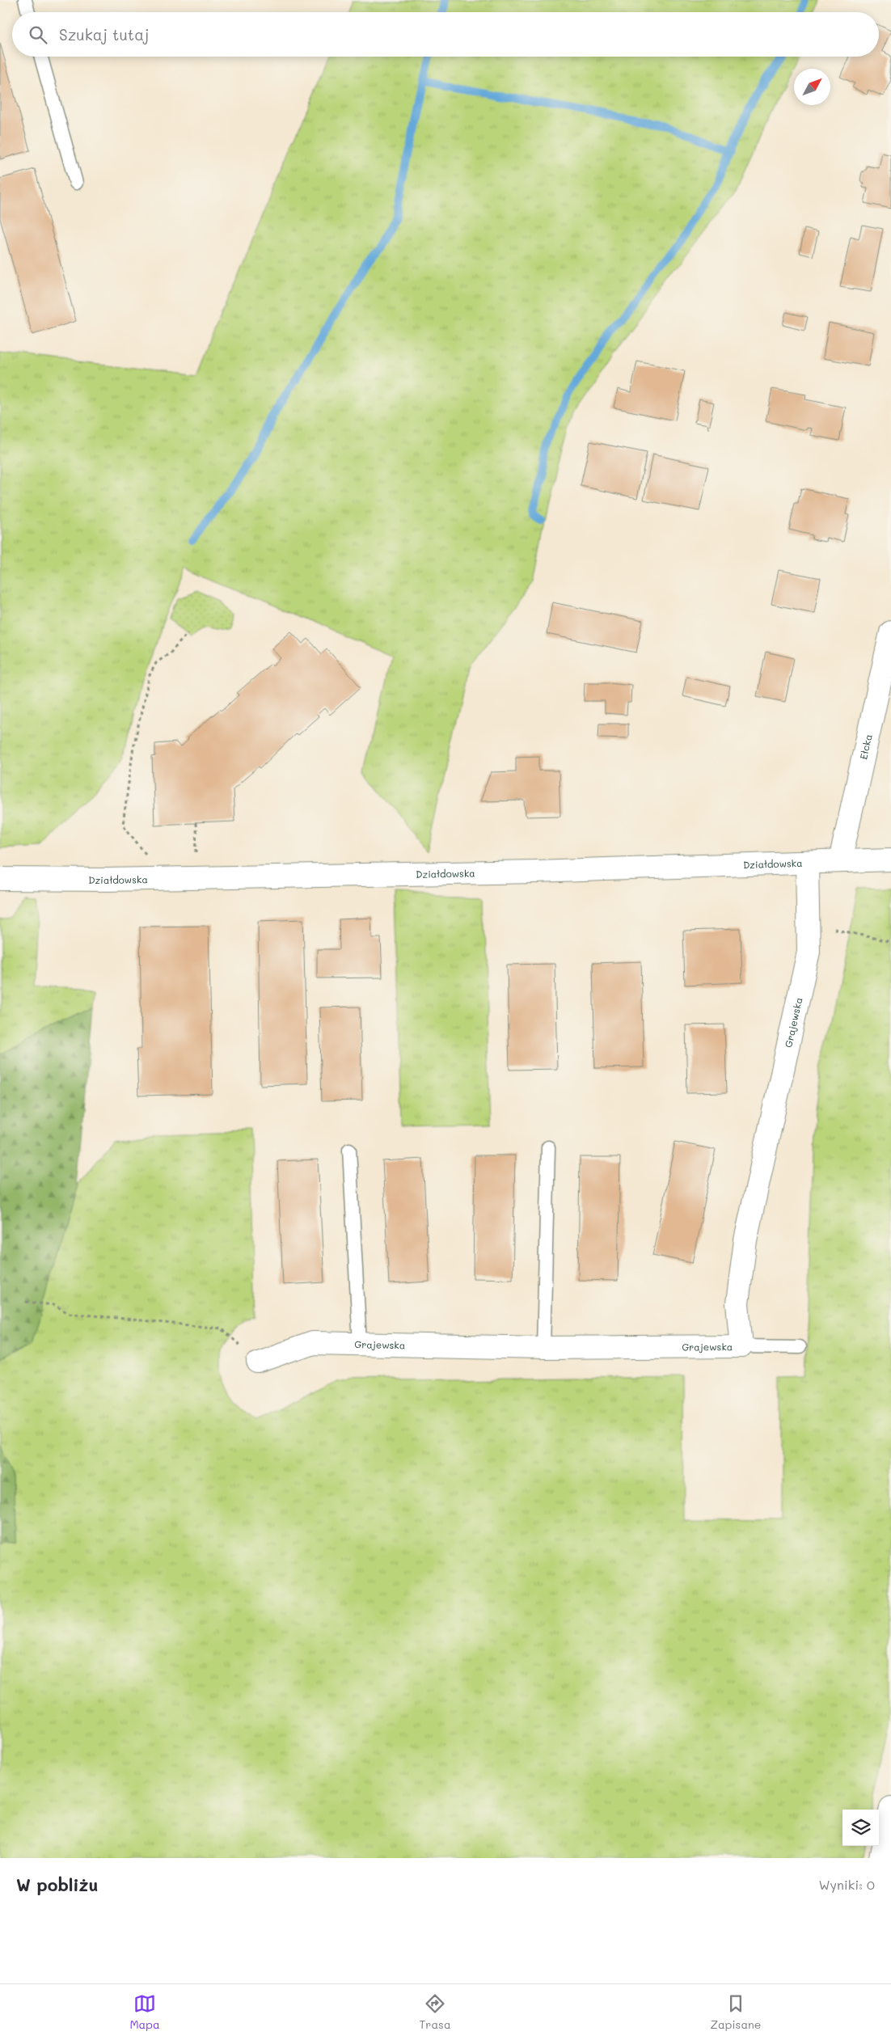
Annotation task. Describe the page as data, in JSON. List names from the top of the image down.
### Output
{
  "streets": {
    "street": ["Ełcka", "Działdowska", "Grajewska"]
  },
  "crossings": [
    ["Ełcka", "Działdowska"],
    ["Działdowska", "Grajewska"]
  ],
  "north": "top right",
  "page": {
    "search": "Szukaj tutaj",
    "heading": ["W pobliżu", "Wyniki: 0"],
    "nav": ["Mapa", "Trasa", "Zapisane"]
  }
}
